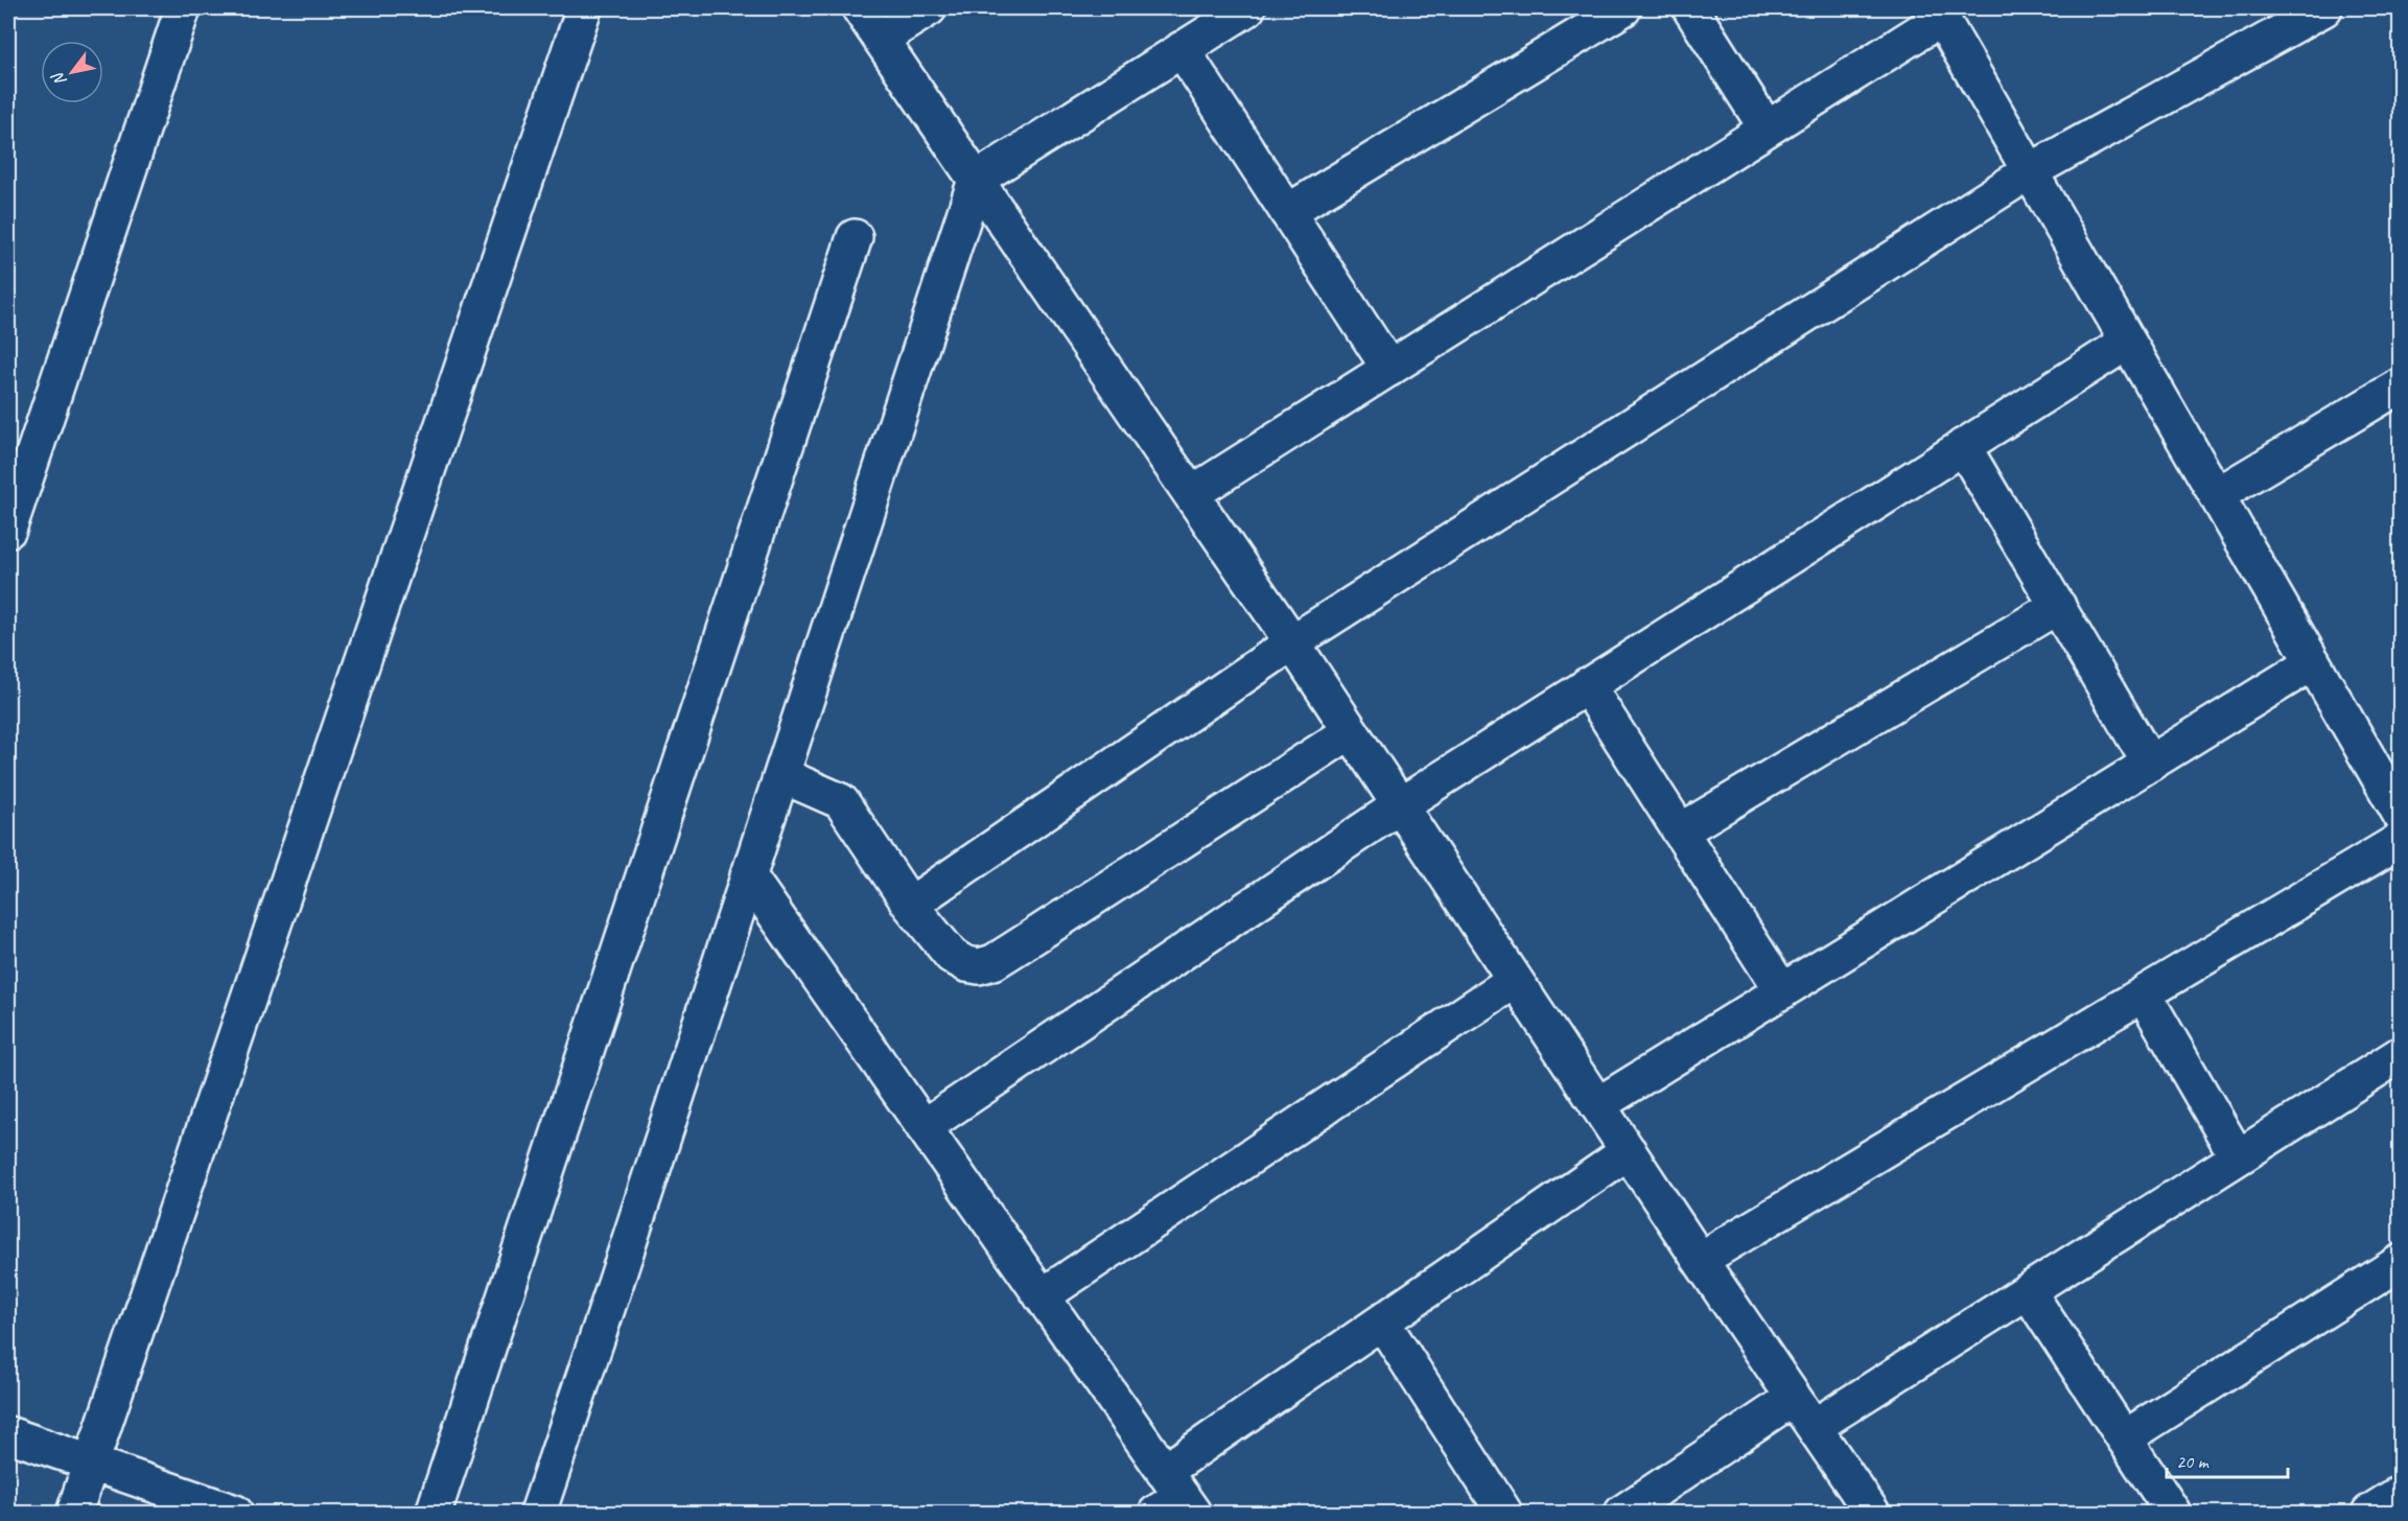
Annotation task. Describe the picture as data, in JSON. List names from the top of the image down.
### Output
{
  "scale_bar": "20 m",
  "north": "bottom left"
}
